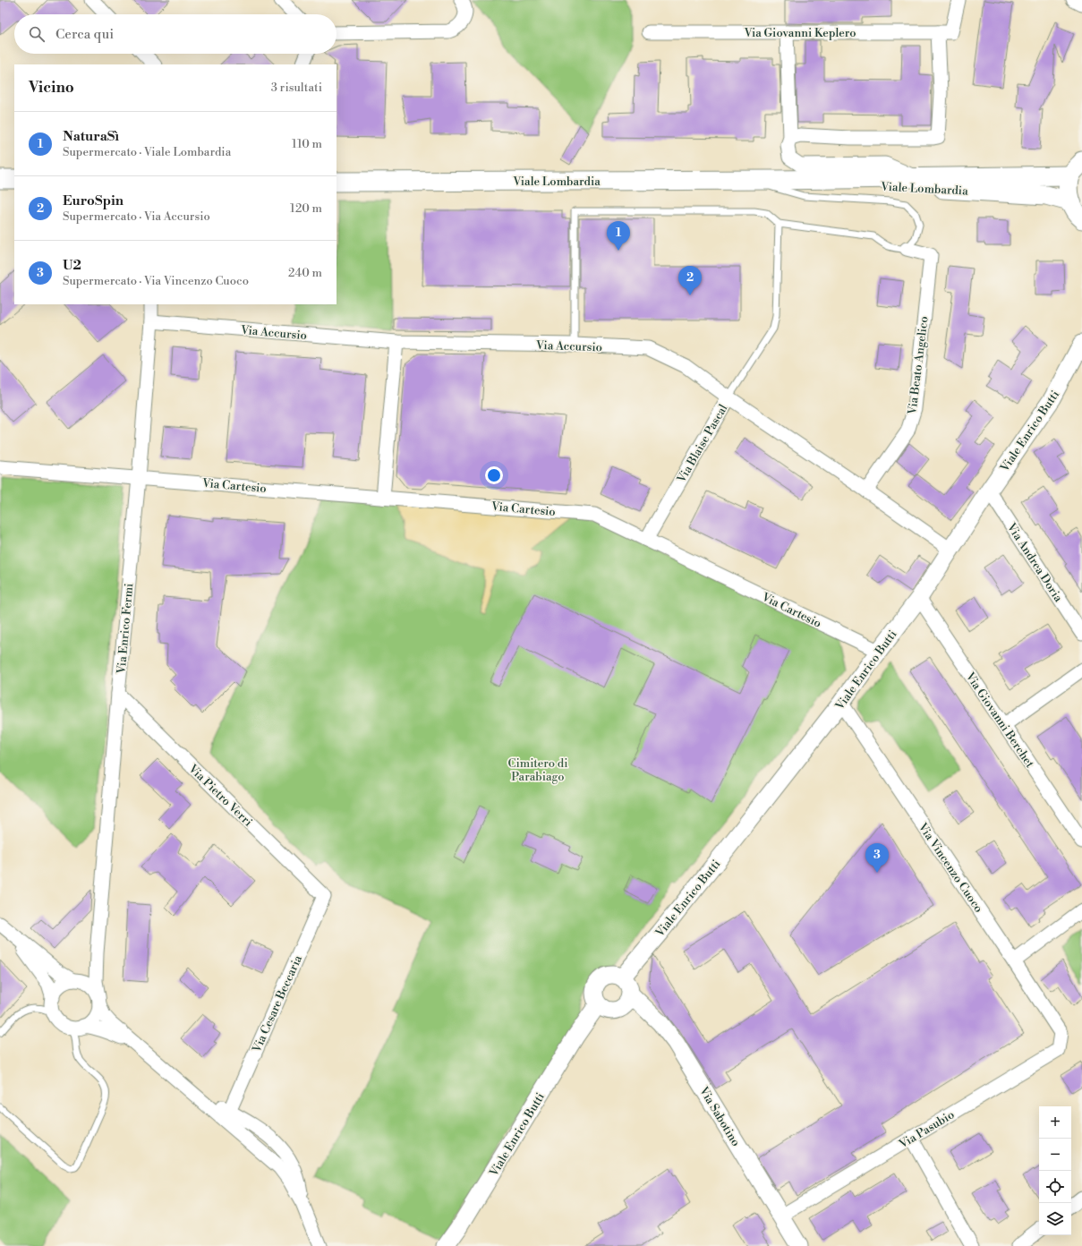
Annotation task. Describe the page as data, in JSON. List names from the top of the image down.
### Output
{
  "streets": {
    "main road": ["Viale Lombardia"],
    "street": [
      "Via Giovanni Keplero",
      "Via Accursio",
      "Via Beato Angelico",
      "Viale Enrico Butti",
      "Via Blaise Pascal",
      "Via Cartesio",
      "Via Andrea Doria",
      "Via Enrico Fermi",
      "Via Giovanni Berchet",
      "Via Pietro Verri",
      "Via Vincenzo Cuoco",
      "Via Cesare Beccaria",
      "Via Sabotino",
      "Via Pasubio"
    ]
  },
  "crossings": [
    ["Via Accursio", "Via Blaise Pascal"],
    ["Via Accursio", "Via Enrico Fermi"],
    ["Via Beato Angelico", "Via Blaise Pascal"],
    ["Viale Enrico Butti", "Via Cartesio"],
    ["Viale Enrico Butti", "Via Andrea Doria"],
    ["Viale Enrico Butti", "Via Giovanni Berchet"],
    ["Viale Enrico Butti", "Via Vincenzo Cuoco"],
    ["Viale Enrico Butti", "Via Sabotino"],
    ["Via Blaise Pascal", "Via Cartesio"],
    ["Via Cartesio", "Via Enrico Fermi"],
    ["Via Enrico Fermi", "Via Pietro Verri"],
    ["Via Pietro Verri", "Via Cesare Beccaria"],
    ["Via Vincenzo Cuoco", "Via Pasubio"],
    ["Via Sabotino", "Via Pasubio"]
  ],
  "parks": ["Cimitero di Parabiago"],
  "page": {
    "search": "Cerca qui",
    "heading": ["Vicino", "3 risultati"],
    "list": [
      {
        "mark": "1",
        "name": "NaturaSì",
        "note": "Supermercato · Viale Lombardia",
        "value": "110 m"
      },
      {
        "mark": "2",
        "name": "EuroSpin",
        "note": "Supermercato · Via Accursio",
        "value": "120 m"
      },
      {
        "mark": "3",
        "name": "U2",
        "note": "Supermercato · Via Vincenzo Cuoco",
        "value": "240 m"
      }
    ],
    "pins": ["1", "2", "3"],
    "map_buttons": ["+", "−"]
  }
}
